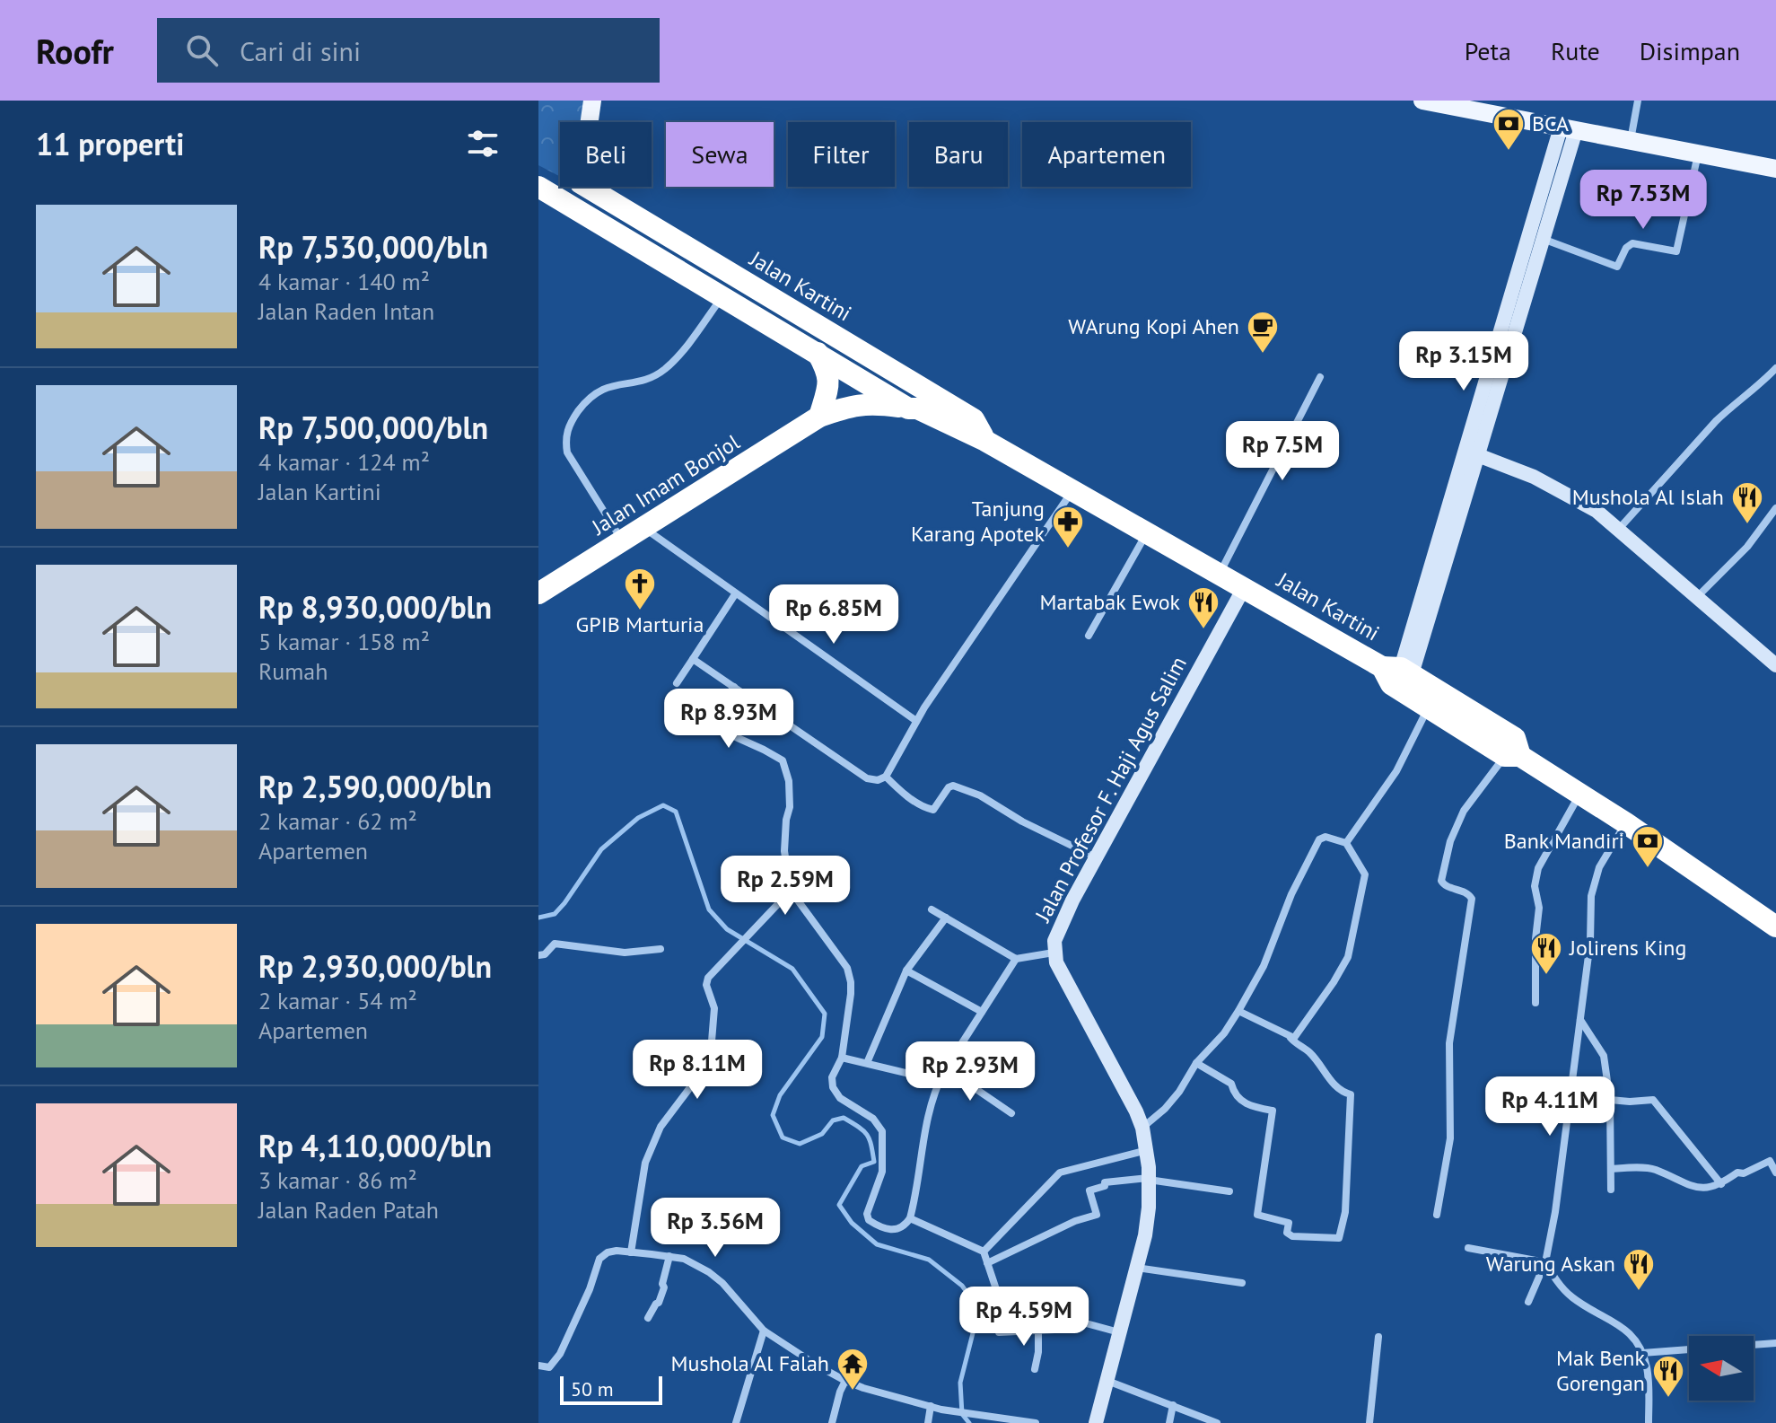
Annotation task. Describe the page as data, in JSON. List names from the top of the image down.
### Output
{
  "streets": {
    "highway": ["Jalan Kartini", "Jalan Imam Bonjol"],
    "street": ["Jalan Profesor F. Haji Agus Salim"]
  },
  "crossings": [
    ["Jalan Kartini", "Jalan Imam Bonjol"],
    ["Jalan Kartini", "Jalan Profesor F. Haji Agus Salim"]
  ],
  "places": {
    "bank": ["BCA", "Bank Mandiri"],
    "cafe": ["WArung Kopi Ahen"],
    "restaurant": [
      "Mushola Al Islah",
      "Martabak Ewok",
      "Jolirens King",
      "Warung Askan",
      "Mak Benk Gorengan"
    ],
    "pharmacy": ["Tanjung Karang Apotek"],
    "church": ["GPIB Marturia"],
    "temple": ["Mushola Al Falah"]
  },
  "scale_bar": "50 m",
  "north": "left",
  "page": {
    "header": "Roofr",
    "search": "Cari di sini",
    "nav": ["Peta", "Rute", "Disimpan"],
    "heading": "11 properti",
    "chip": [
      "Beli",
      "Sewa",
      "Filter",
      "Baru",
      "Apartemen"
    ],
    "price": [
      "Rp 7.53M",
      "Rp 3.15M",
      "Rp 7.5M",
      "Rp 6.85M",
      "Rp 8.93M",
      "Rp 2.59M",
      "Rp 8.11M",
      "Rp 2.93M",
      "Rp 4.11M",
      "Rp 3.56M",
      "Rp 4.59M"
    ],
    "list": [
      {
        "name": "Rp 7,530,000/bln",
        "note": "4 kamar · 140 m² · Jalan Raden Intan"
      },
      {
        "name": "Rp 7,500,000/bln",
        "note": "4 kamar · 124 m² · Jalan Kartini"
      },
      {
        "name": "Rp 8,930,000/bln",
        "note": "5 kamar · 158 m² · Rumah"
      },
      {
        "name": "Rp 2,590,000/bln",
        "note": "2 kamar · 62 m² · Apartemen"
      },
      {
        "name": "Rp 2,930,000/bln",
        "note": "2 kamar · 54 m² · Apartemen"
      },
      {
        "name": "Rp 4,110,000/bln",
        "note": "3 kamar · 86 m² · Jalan Raden Patah"
      }
    ],
    "scale": "50 m"
  }
}
